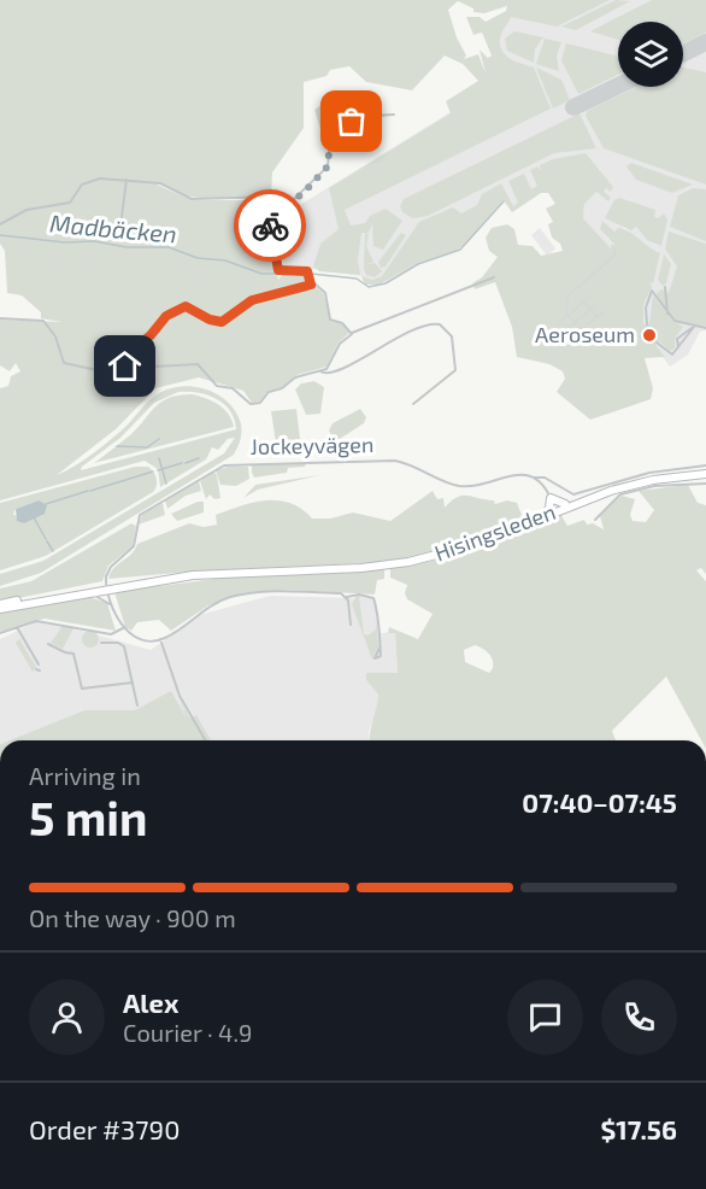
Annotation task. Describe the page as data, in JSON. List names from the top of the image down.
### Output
{
  "streets": {
    "highway": ["Hisingsleden"],
    "street": ["Jockeyvägen"]
  },
  "crossings": [
    ["Jockeyvägen", "Hisingsleden"]
  ],
  "water": ["Madbäcken"],
  "places": ["Aeroseum"],
  "page": {
    "heading": ["5 min", "Arriving in", "07:40–07:45"],
    "panel": [
      "Alex",
      "Courier · 4.9",
      "Order #3790",
      "$17.56"
    ],
    "bar": "On the way · 900 m"
  }
}
